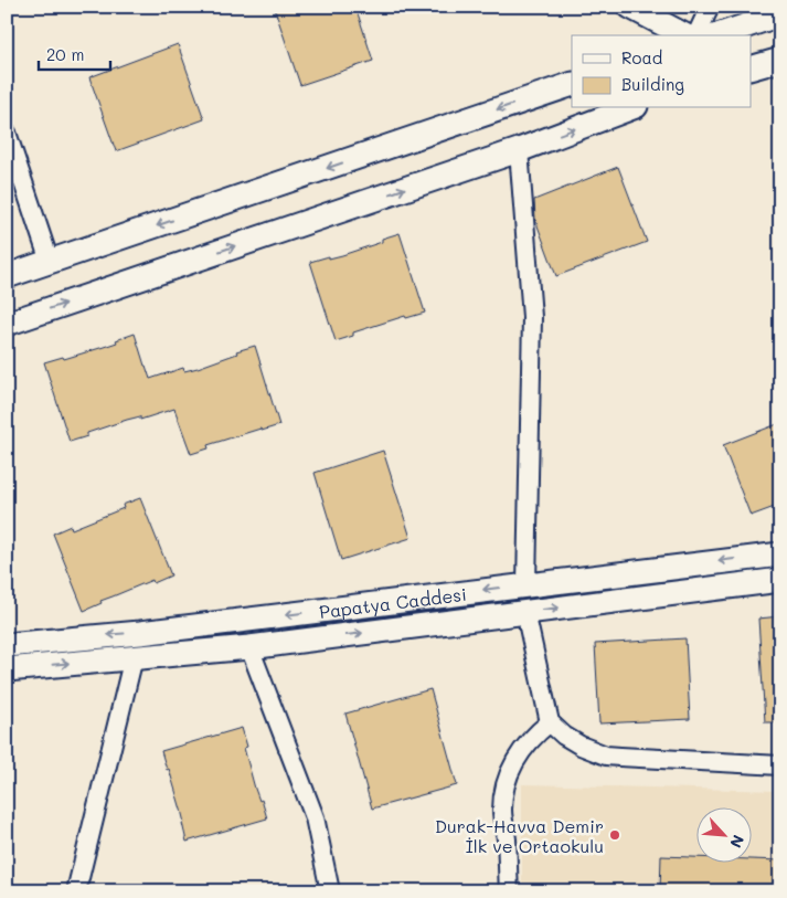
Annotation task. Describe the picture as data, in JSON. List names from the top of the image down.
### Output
{
  "streets": {
    "street": ["Papatya Caddesi"]
  },
  "places": ["Durak-Havva Demir İlk ve Ortaokulu"],
  "legend": ["Road", "Building"],
  "scale_bar": "20 m",
  "north": "bottom right"
}
